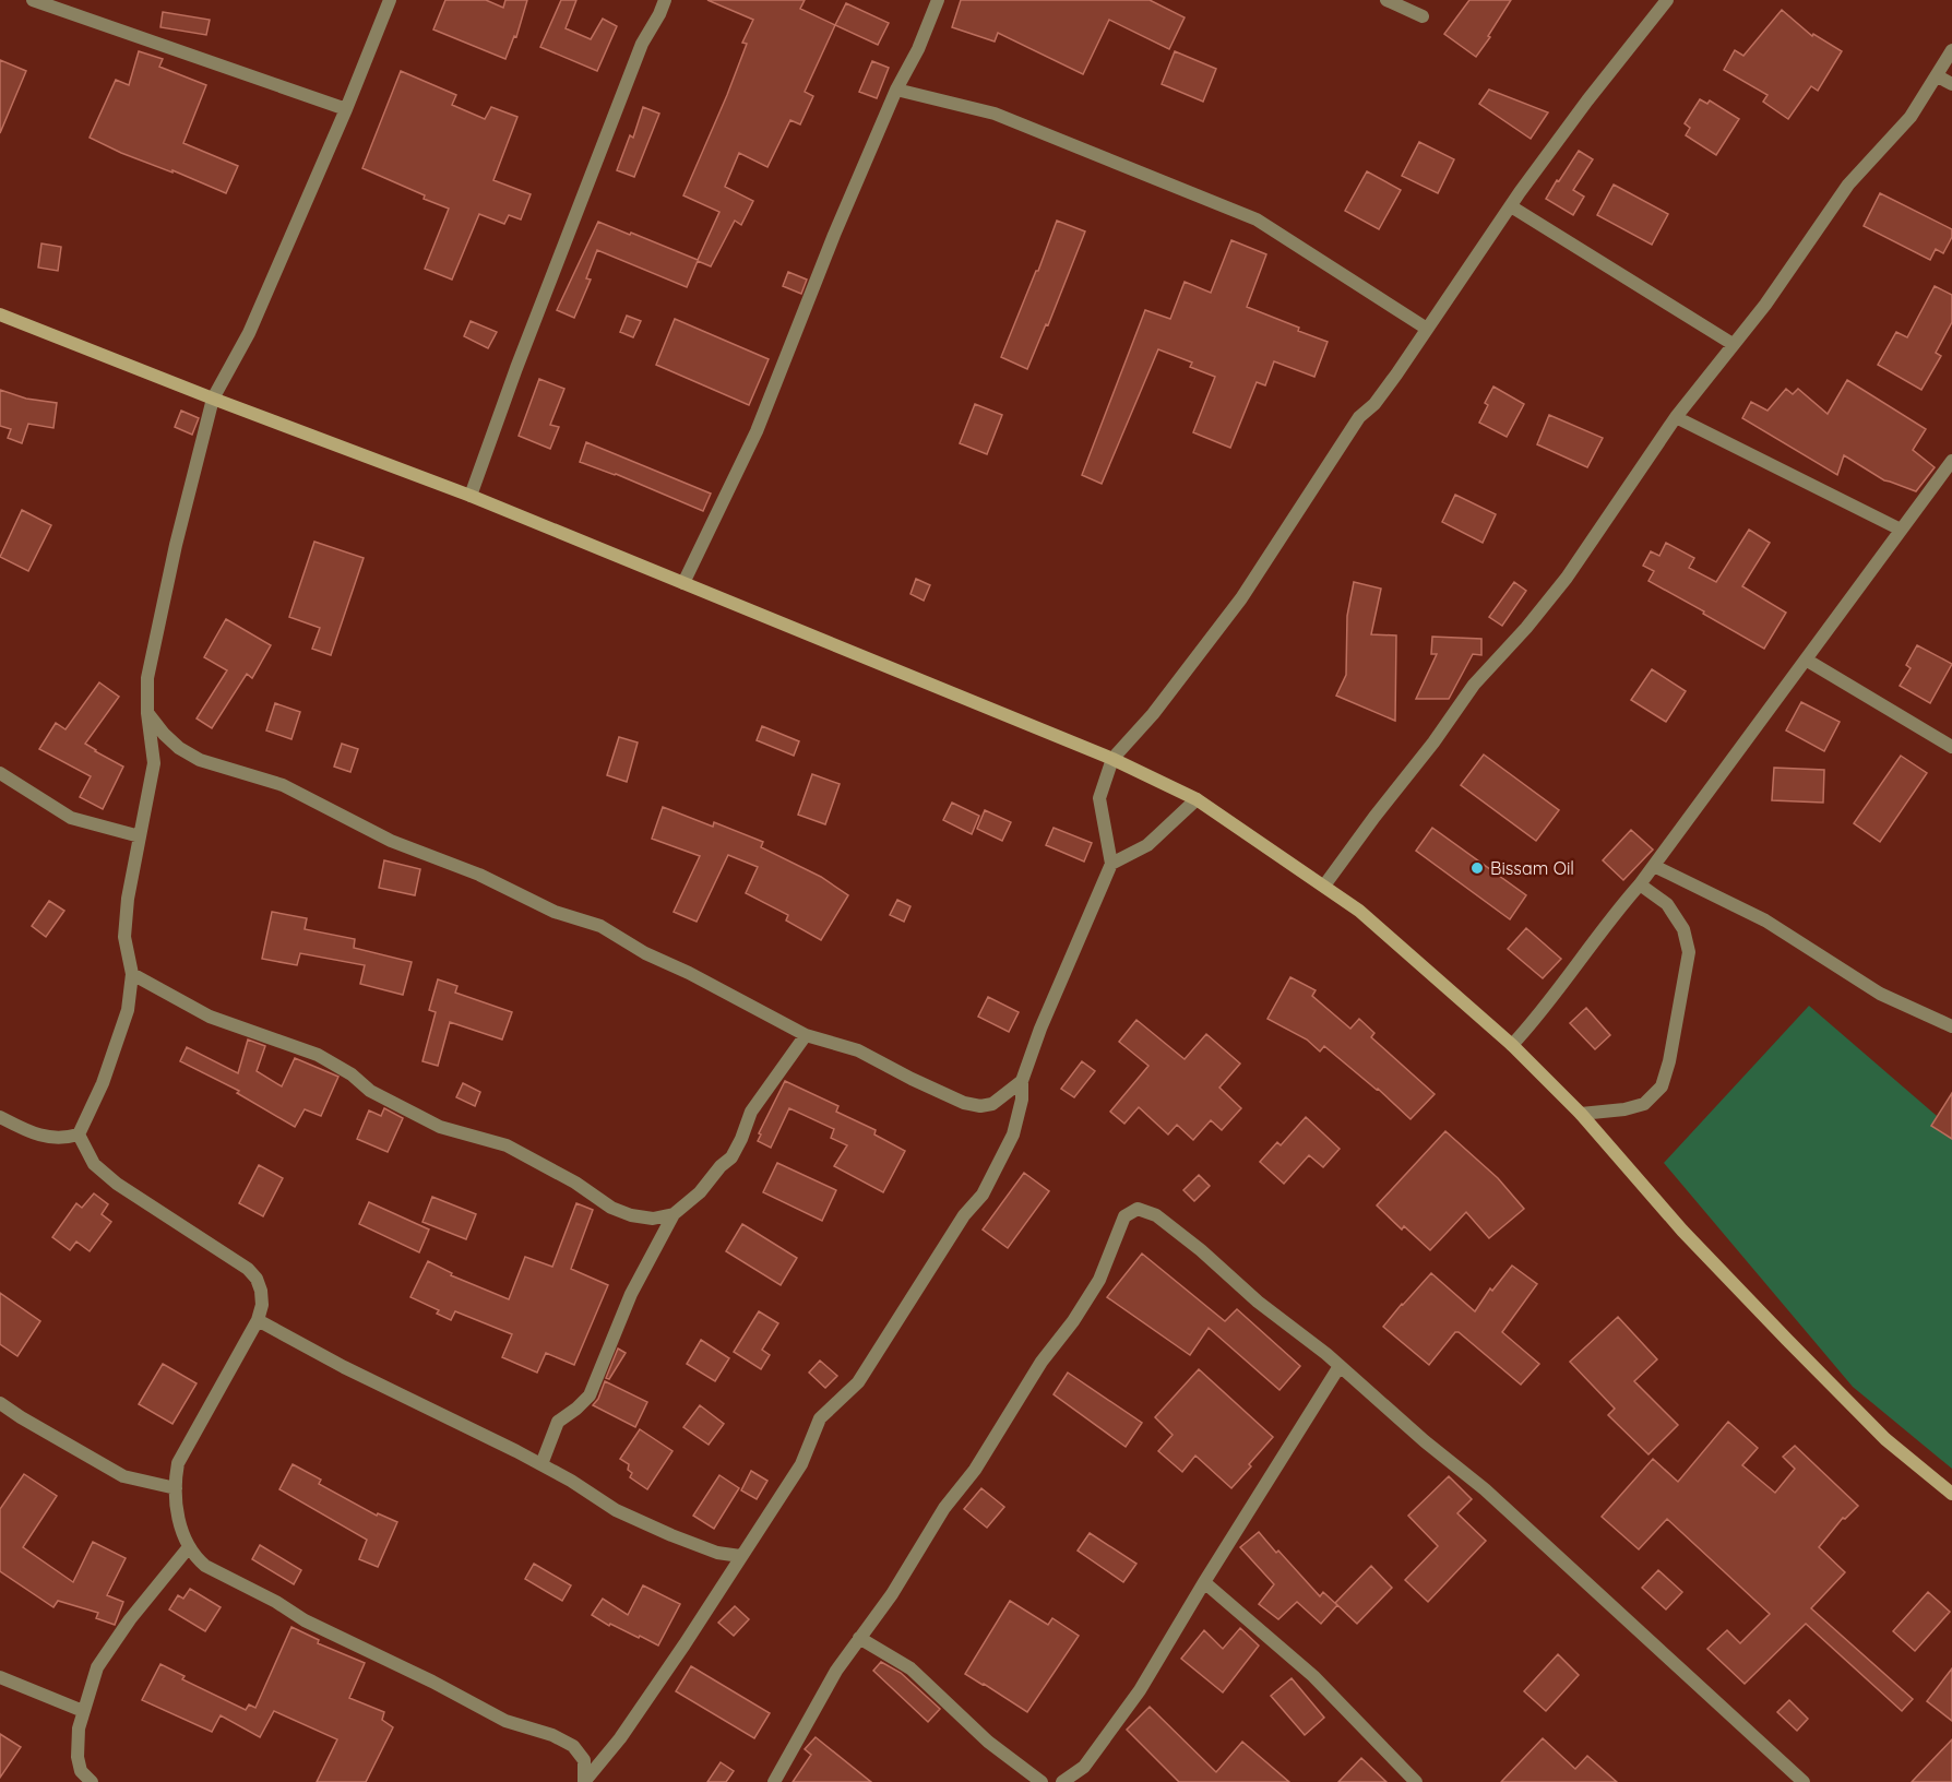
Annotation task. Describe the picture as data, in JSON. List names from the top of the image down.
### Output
{
  "places": ["Bissam Oil"]
}
